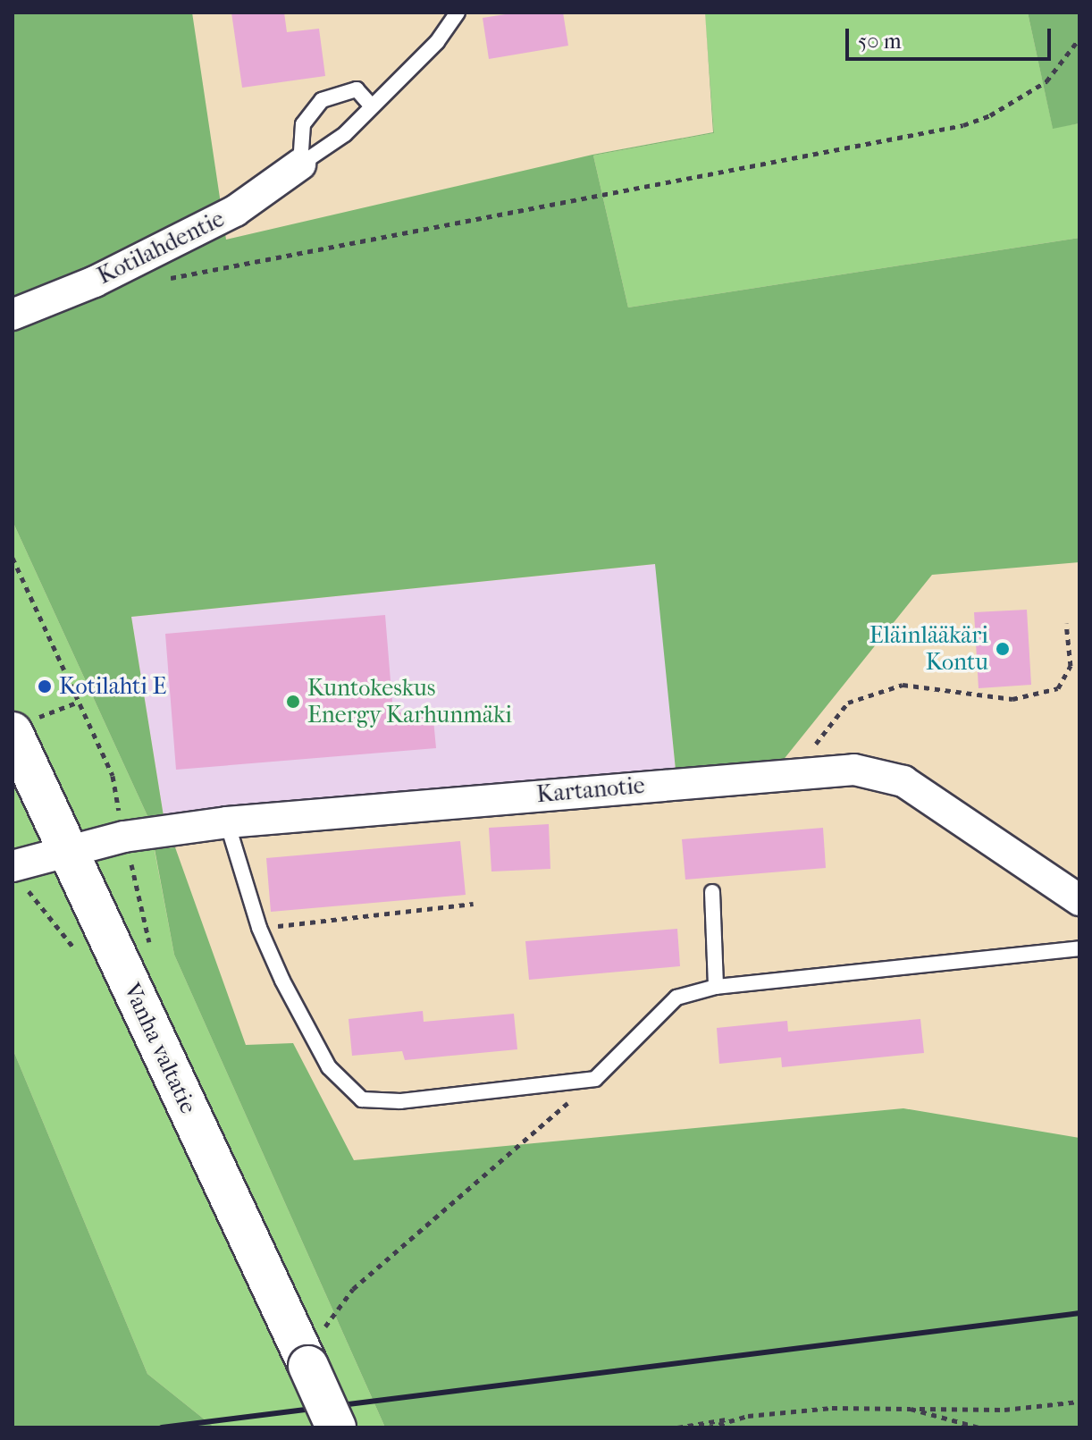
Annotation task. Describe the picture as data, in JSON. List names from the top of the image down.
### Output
{
  "streets": {
    "main road": ["Vanha valtatie"],
    "street": ["Kotilahdentie", "Kartanotie"]
  },
  "crossings": [
    ["Kartanotie", "Vanha valtatie"]
  ],
  "places": ["Eläinlääkäri Kontu", "Kotilahti E", "Kuntokeskus Energy Karhunmäki"],
  "scale_bar": "50 m"
}
